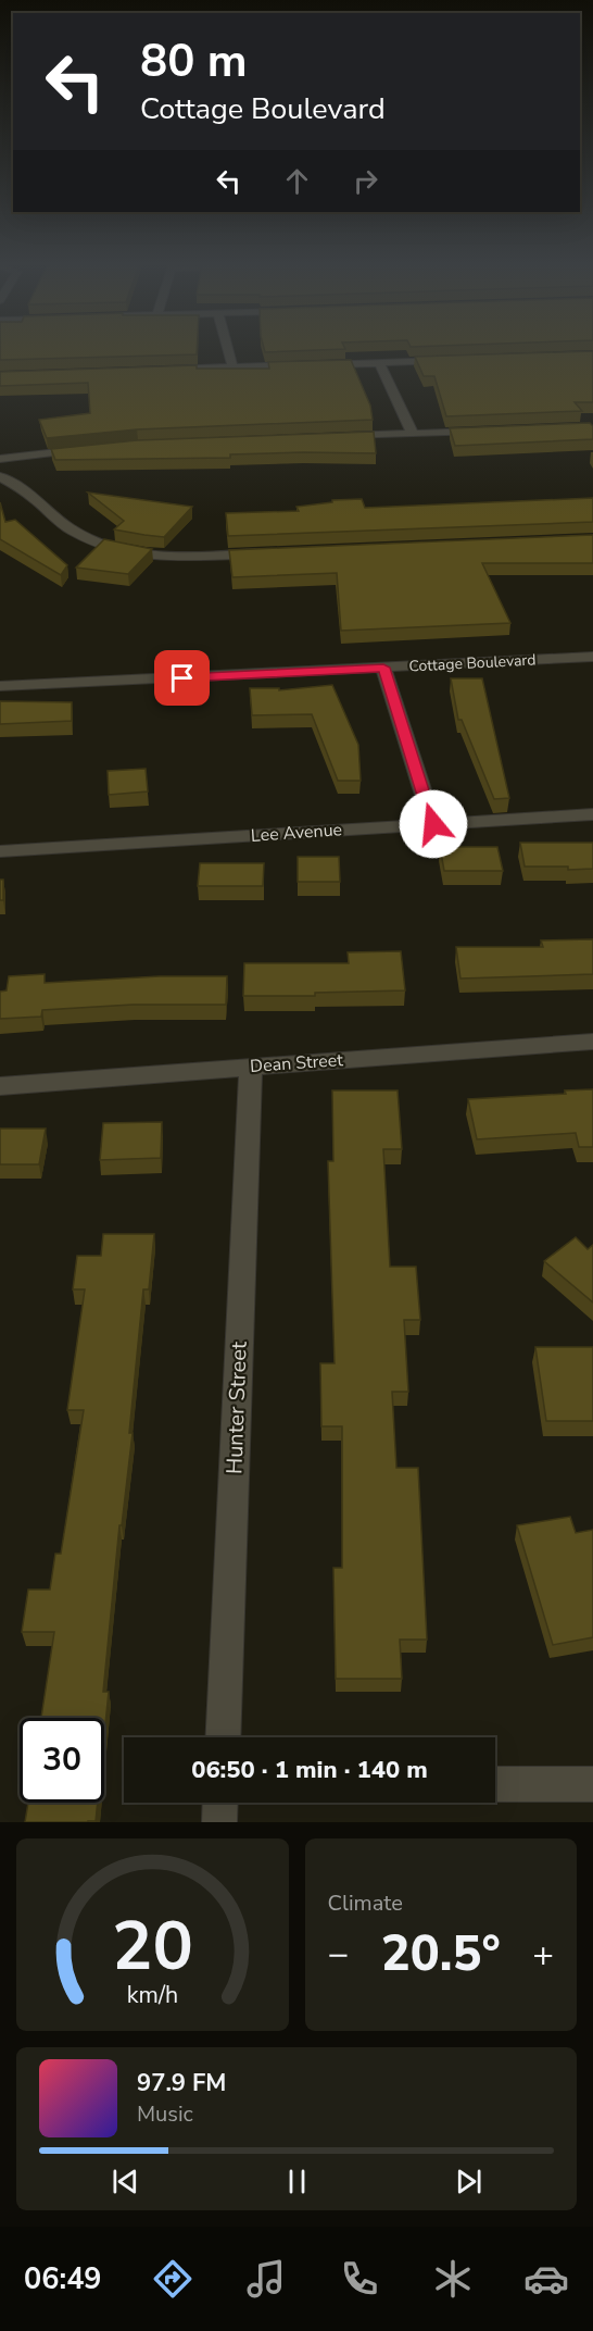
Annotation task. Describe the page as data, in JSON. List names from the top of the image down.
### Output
{
  "streets": {
    "street": [
      "Cottage Boulevard",
      "Lee Avenue",
      "Dean Street",
      "Hunter Street"
    ]
  },
  "crossings": [
    ["Dean Street", "Hunter Street"]
  ],
  "page": {
    "turn": ["80 m", "Cottage Boulevard"],
    "limit": "30",
    "trip": "06:50 · 1 min · 140 m",
    "tile": "Climate",
    "heat": ["−", "20.5°", "+"],
    "song": ["97.9 FM", "Music"],
    "tabs": "06:49",
    "gauge": ["20", "km/h"]
  }
}
